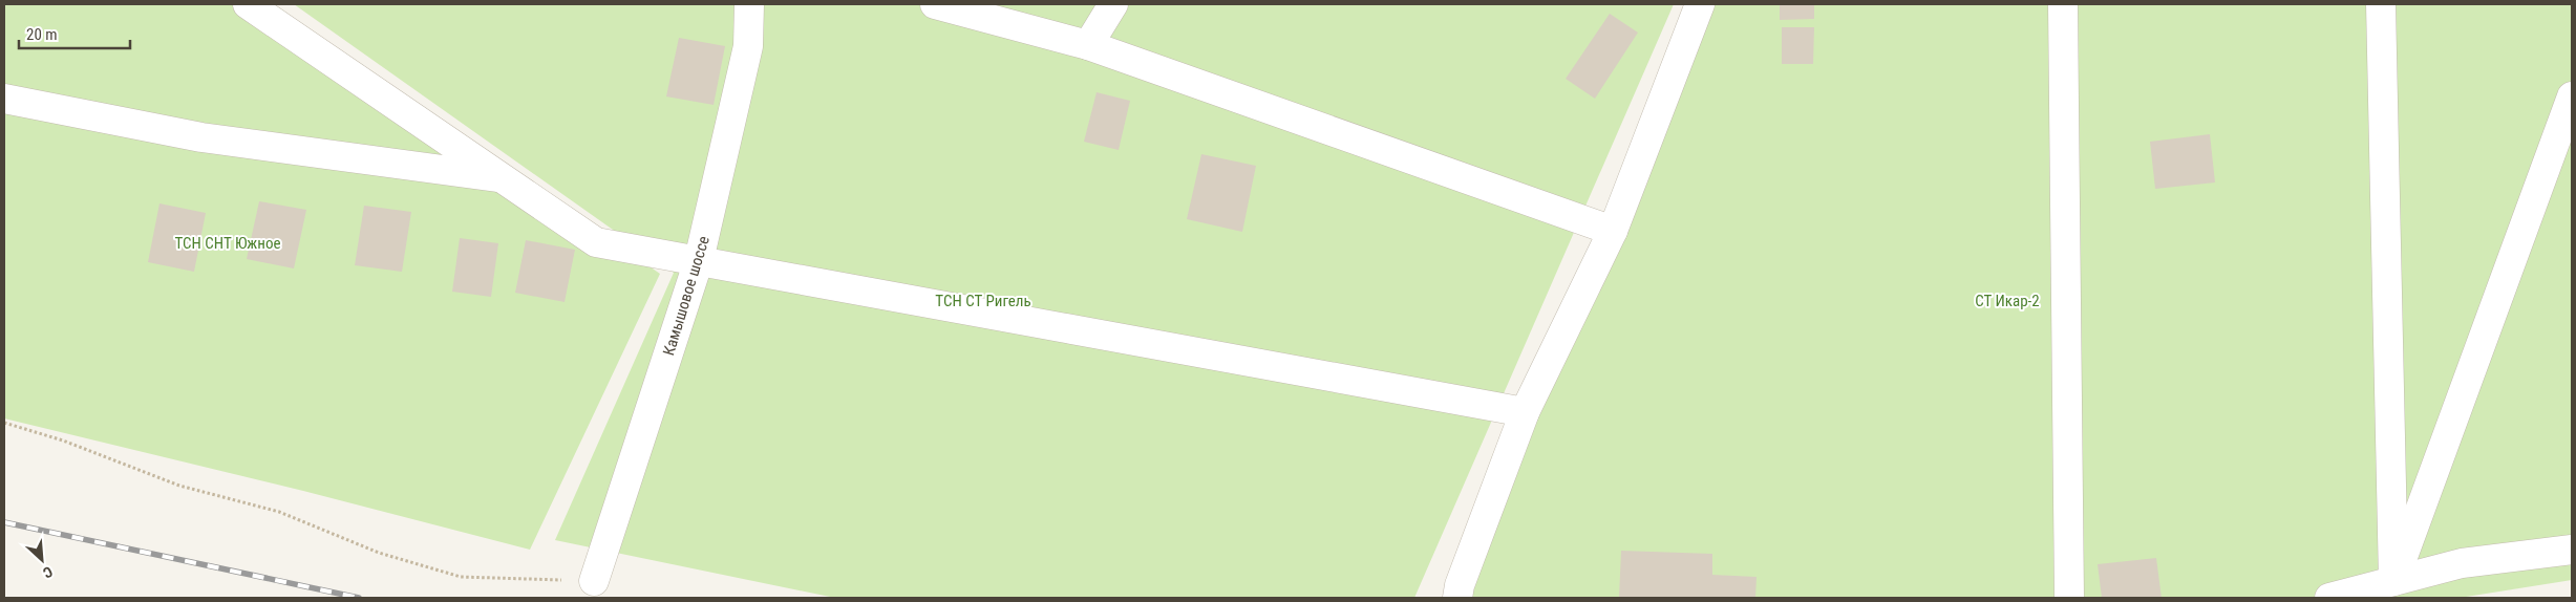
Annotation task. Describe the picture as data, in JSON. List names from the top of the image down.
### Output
{
  "streets": {
    "street": ["Камышовое шоссе"]
  },
  "parks": ["ТСН СНТ Южное", "ТСН СТ Ригель", "СТ Икар-2"],
  "scale_bar": "20 m",
  "north": "bottom right"
}
